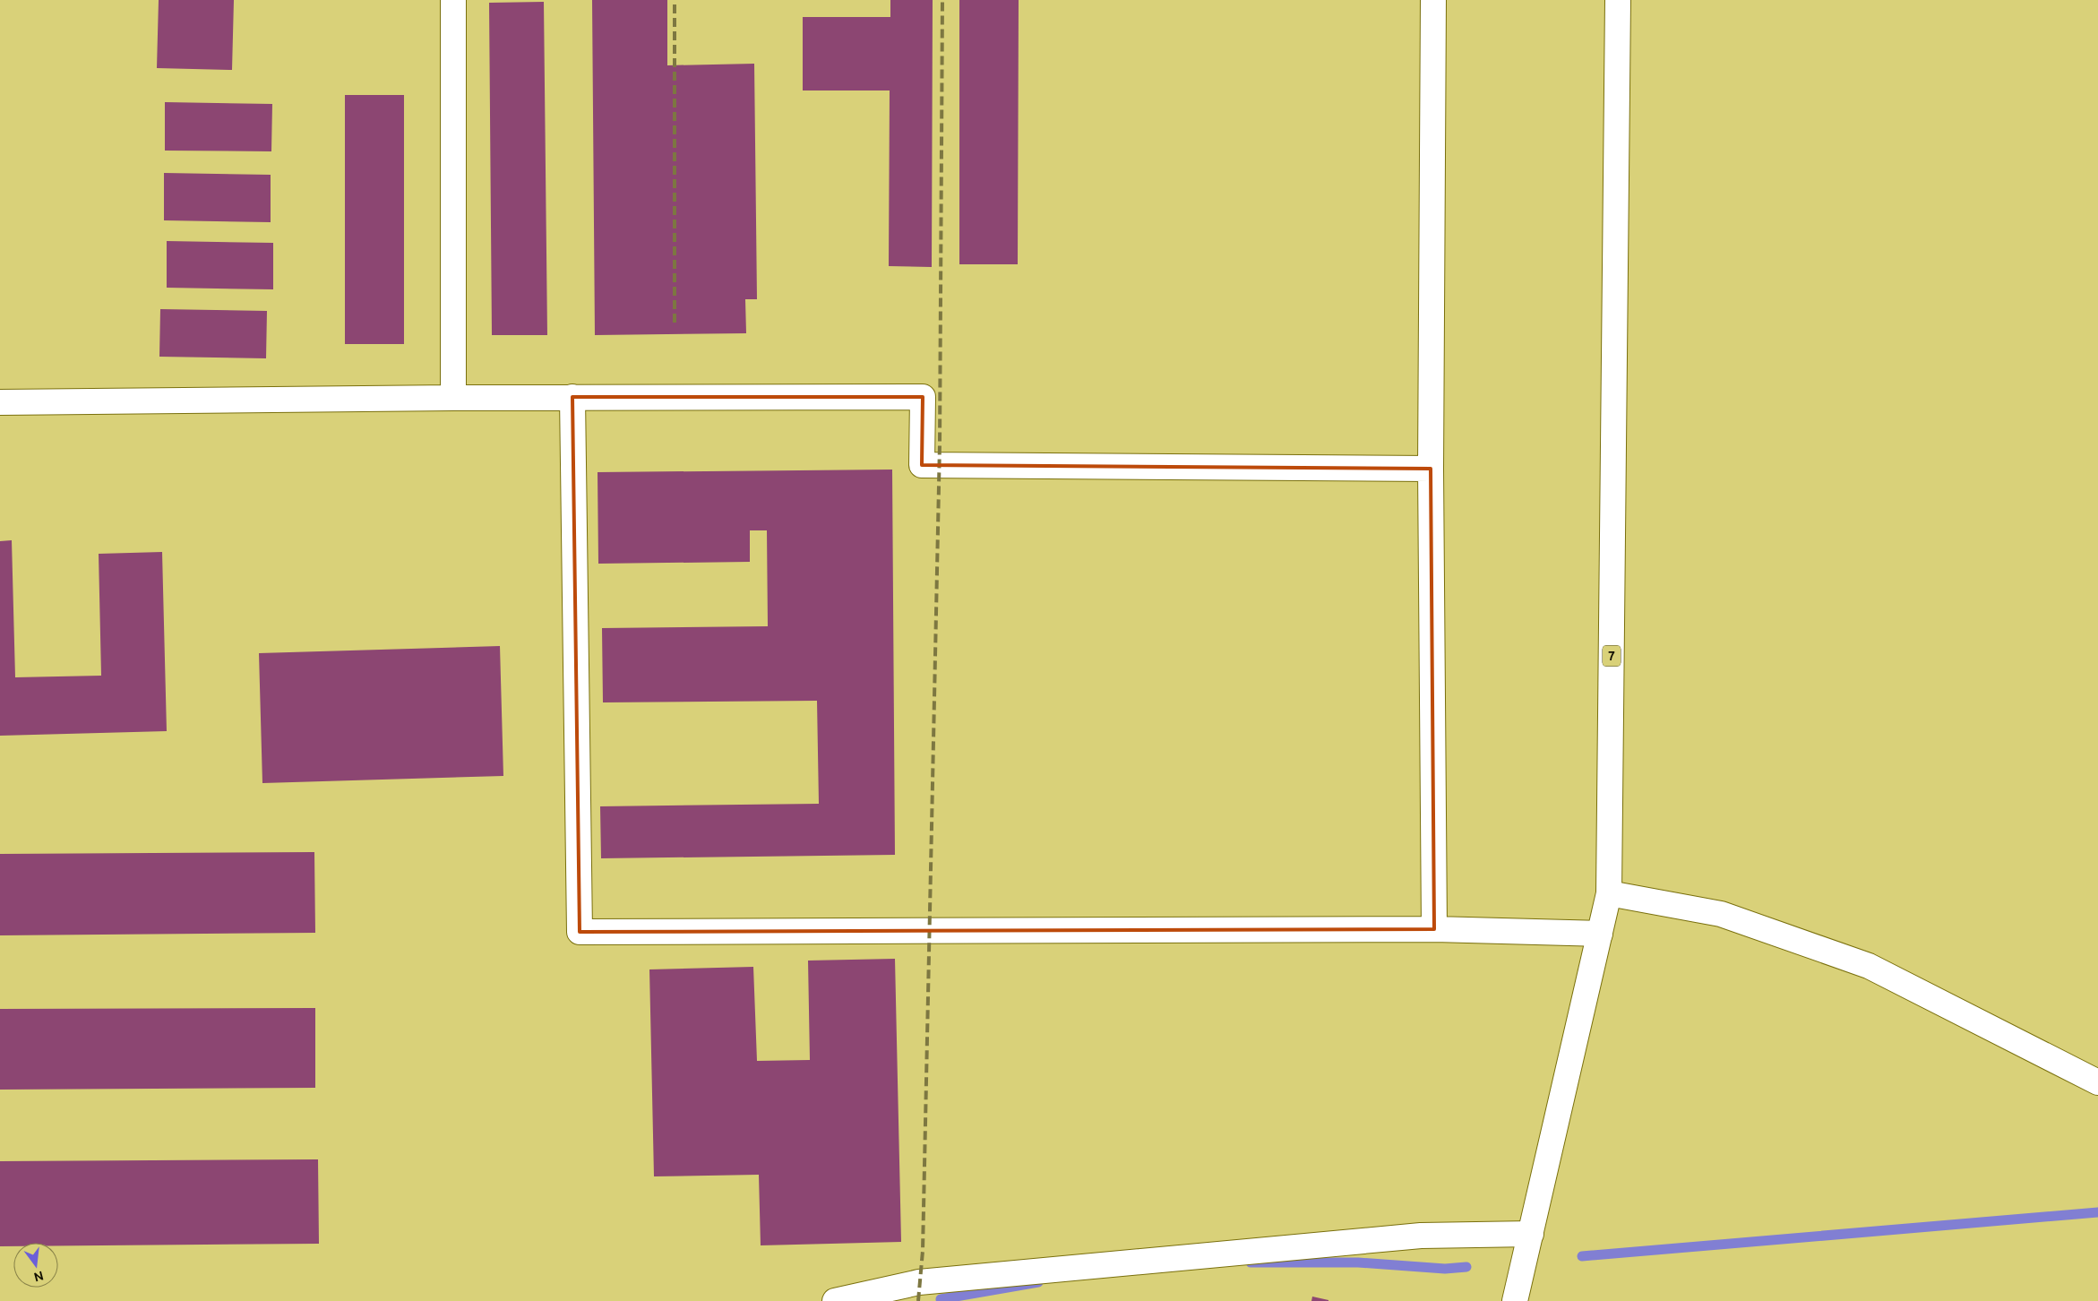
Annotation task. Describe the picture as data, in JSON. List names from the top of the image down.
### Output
{
  "streets": {
    "main road": ["7"]
  },
  "north": "bottom"
}
